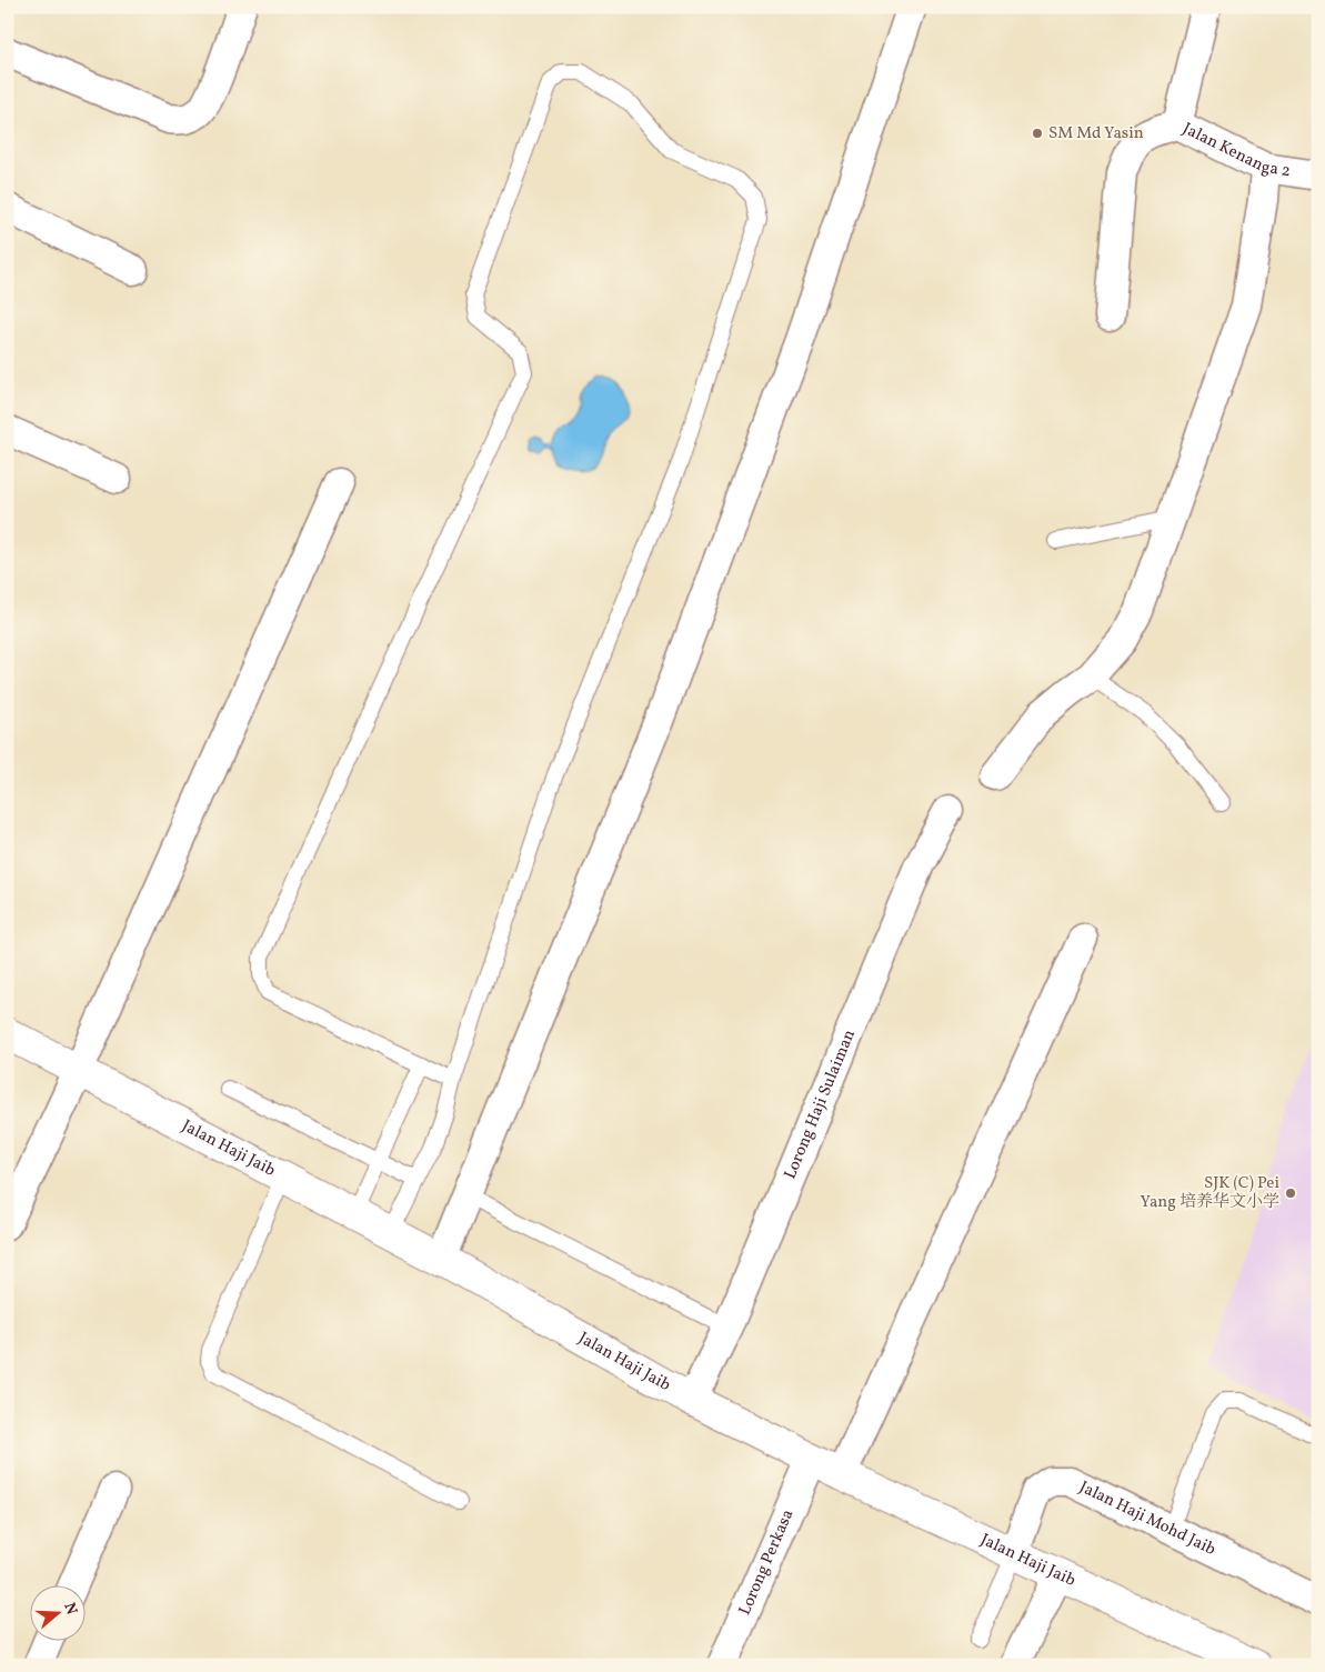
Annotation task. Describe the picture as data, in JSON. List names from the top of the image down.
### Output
{
  "streets": {
    "street": [
      "Jalan Kenanga 2",
      "Lorong Haji Sulaiman",
      "Jalan Haji Jaib",
      "Jalan Haji Mohd Jaib",
      "Lorong Perkasa"
    ]
  },
  "crossings": [
    ["Lorong Haji Sulaiman", "Jalan Haji Jaib"],
    ["Jalan Haji Jaib", "Jalan Haji Mohd Jaib"],
    ["Jalan Haji Jaib", "Lorong Perkasa"]
  ],
  "places": ["SM Md Yasin", "SJK (C) Pei Yang 培养华文小学"],
  "north": "right"
}
